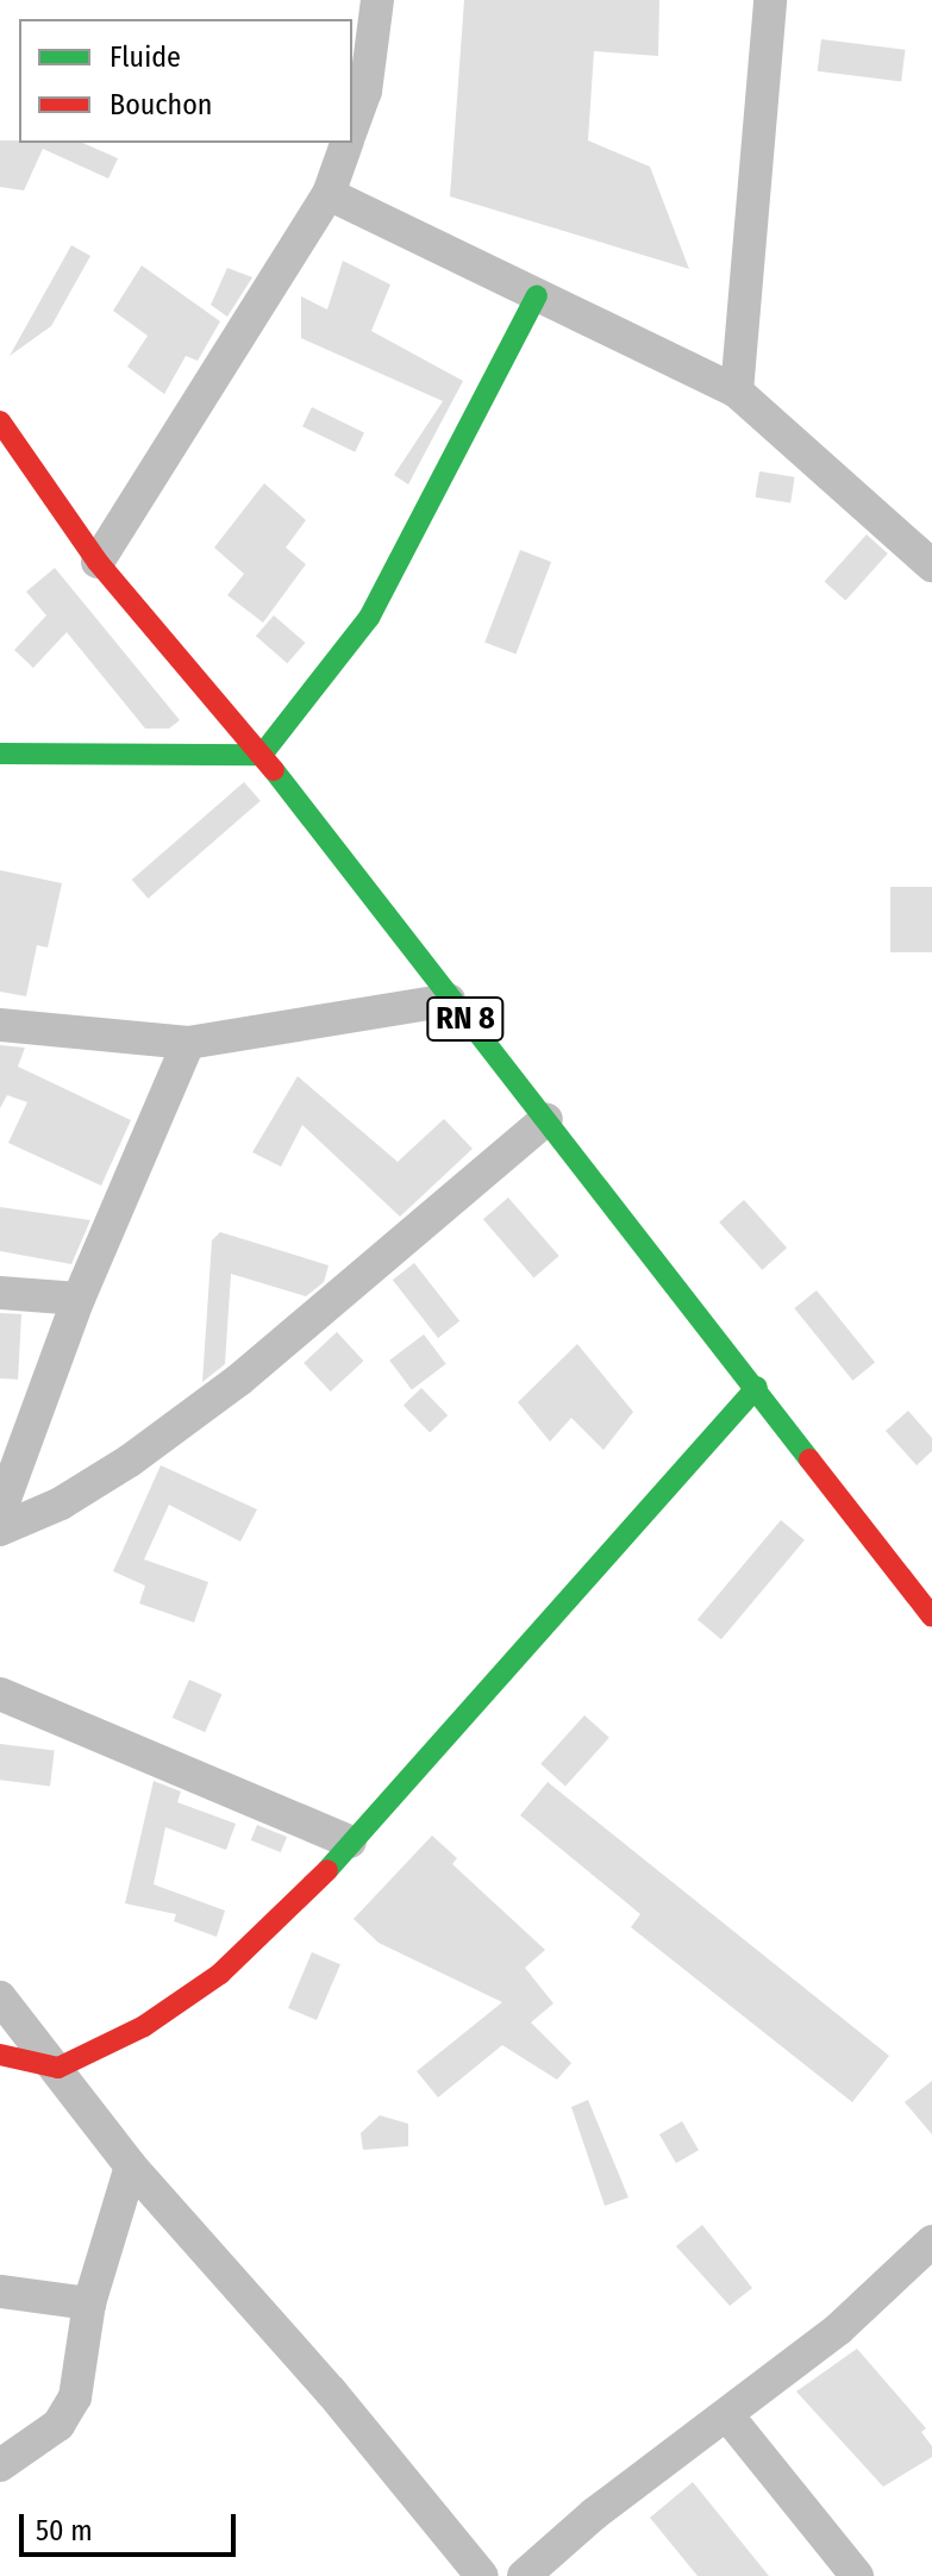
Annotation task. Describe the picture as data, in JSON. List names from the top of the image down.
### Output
{
  "streets": {
    "street": ["RN 8"]
  },
  "legend": ["Fluide", "Bouchon"],
  "scale_bar": "50 m"
}
